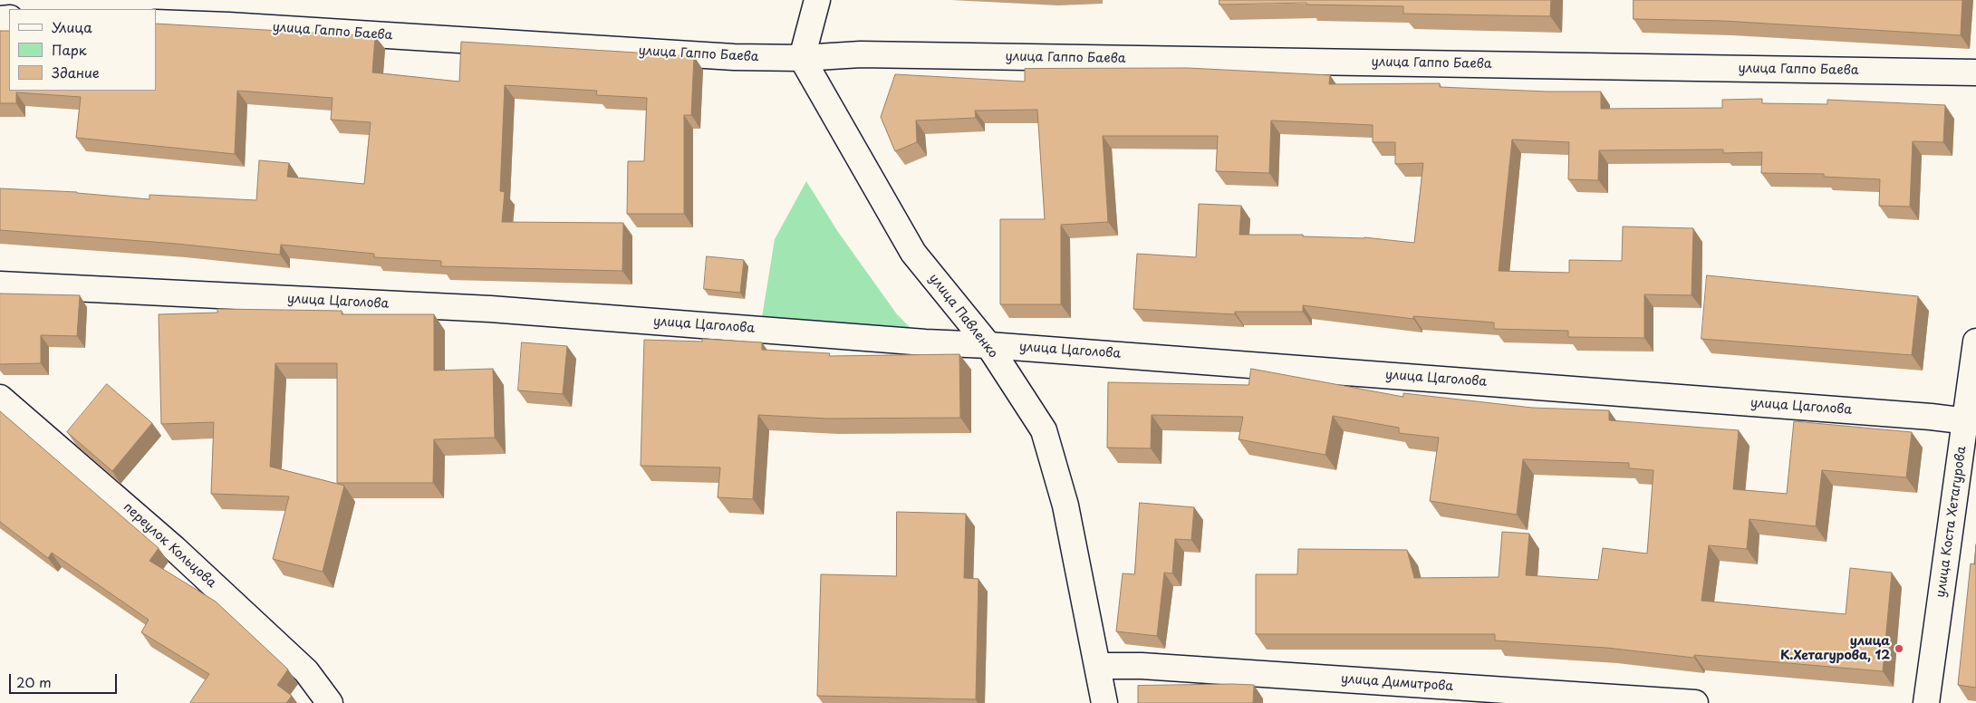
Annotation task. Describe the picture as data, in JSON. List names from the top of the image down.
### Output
{
  "streets": {
    "street": [
      "улица Гаппо Баева",
      "улица Цаголова",
      "улица Павленко",
      "улица Коста Хетагурова",
      "переулок Кольцова",
      "улица Димитрова"
    ]
  },
  "crossings": [
    ["улица Гаппо Баева", "улица Павленко"],
    ["улица Цаголова", "улица Павленко"],
    ["улица Цаголова", "улица Коста Хетагурова"],
    ["улица Павленко", "улица Димитрова"]
  ],
  "places": ["улица К.Хетагурова, 12"],
  "legend": ["Улица", "Парк", "Здание"],
  "scale_bar": "20 m"
}
